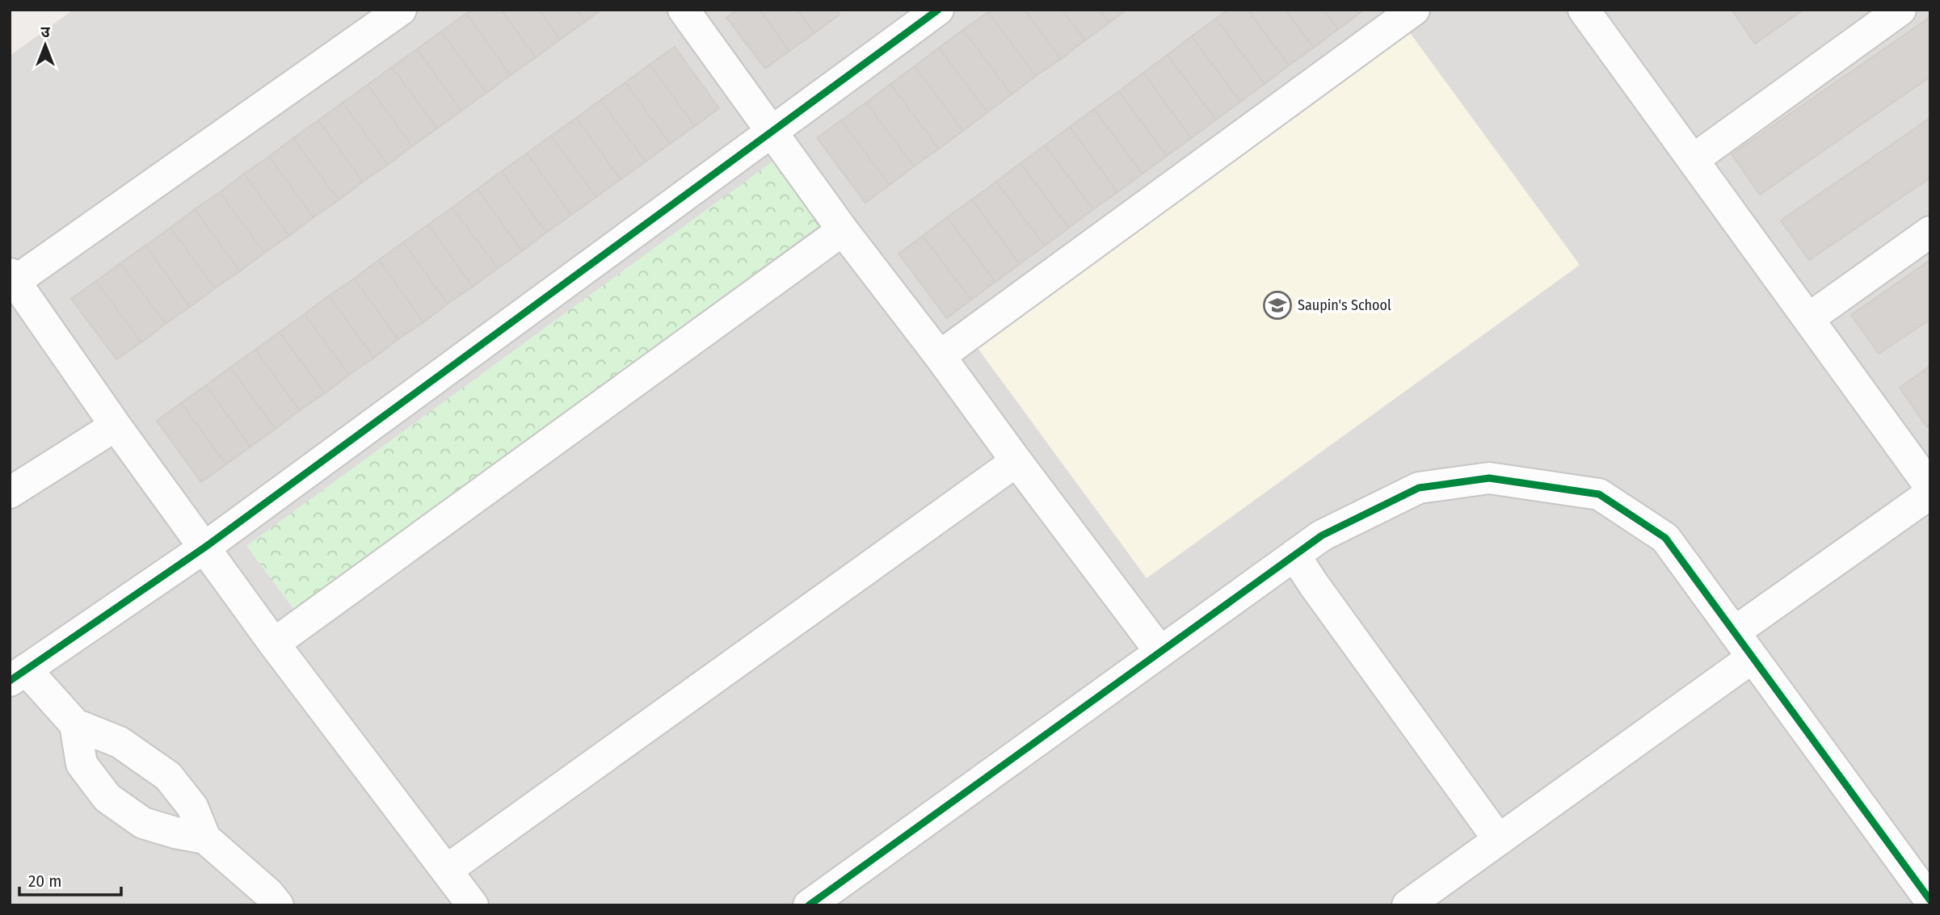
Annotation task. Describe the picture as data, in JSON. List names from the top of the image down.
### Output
{
  "places": {
    "school or university": ["Saupin's School"]
  },
  "scale_bar": "20 m",
  "north": "top"
}
